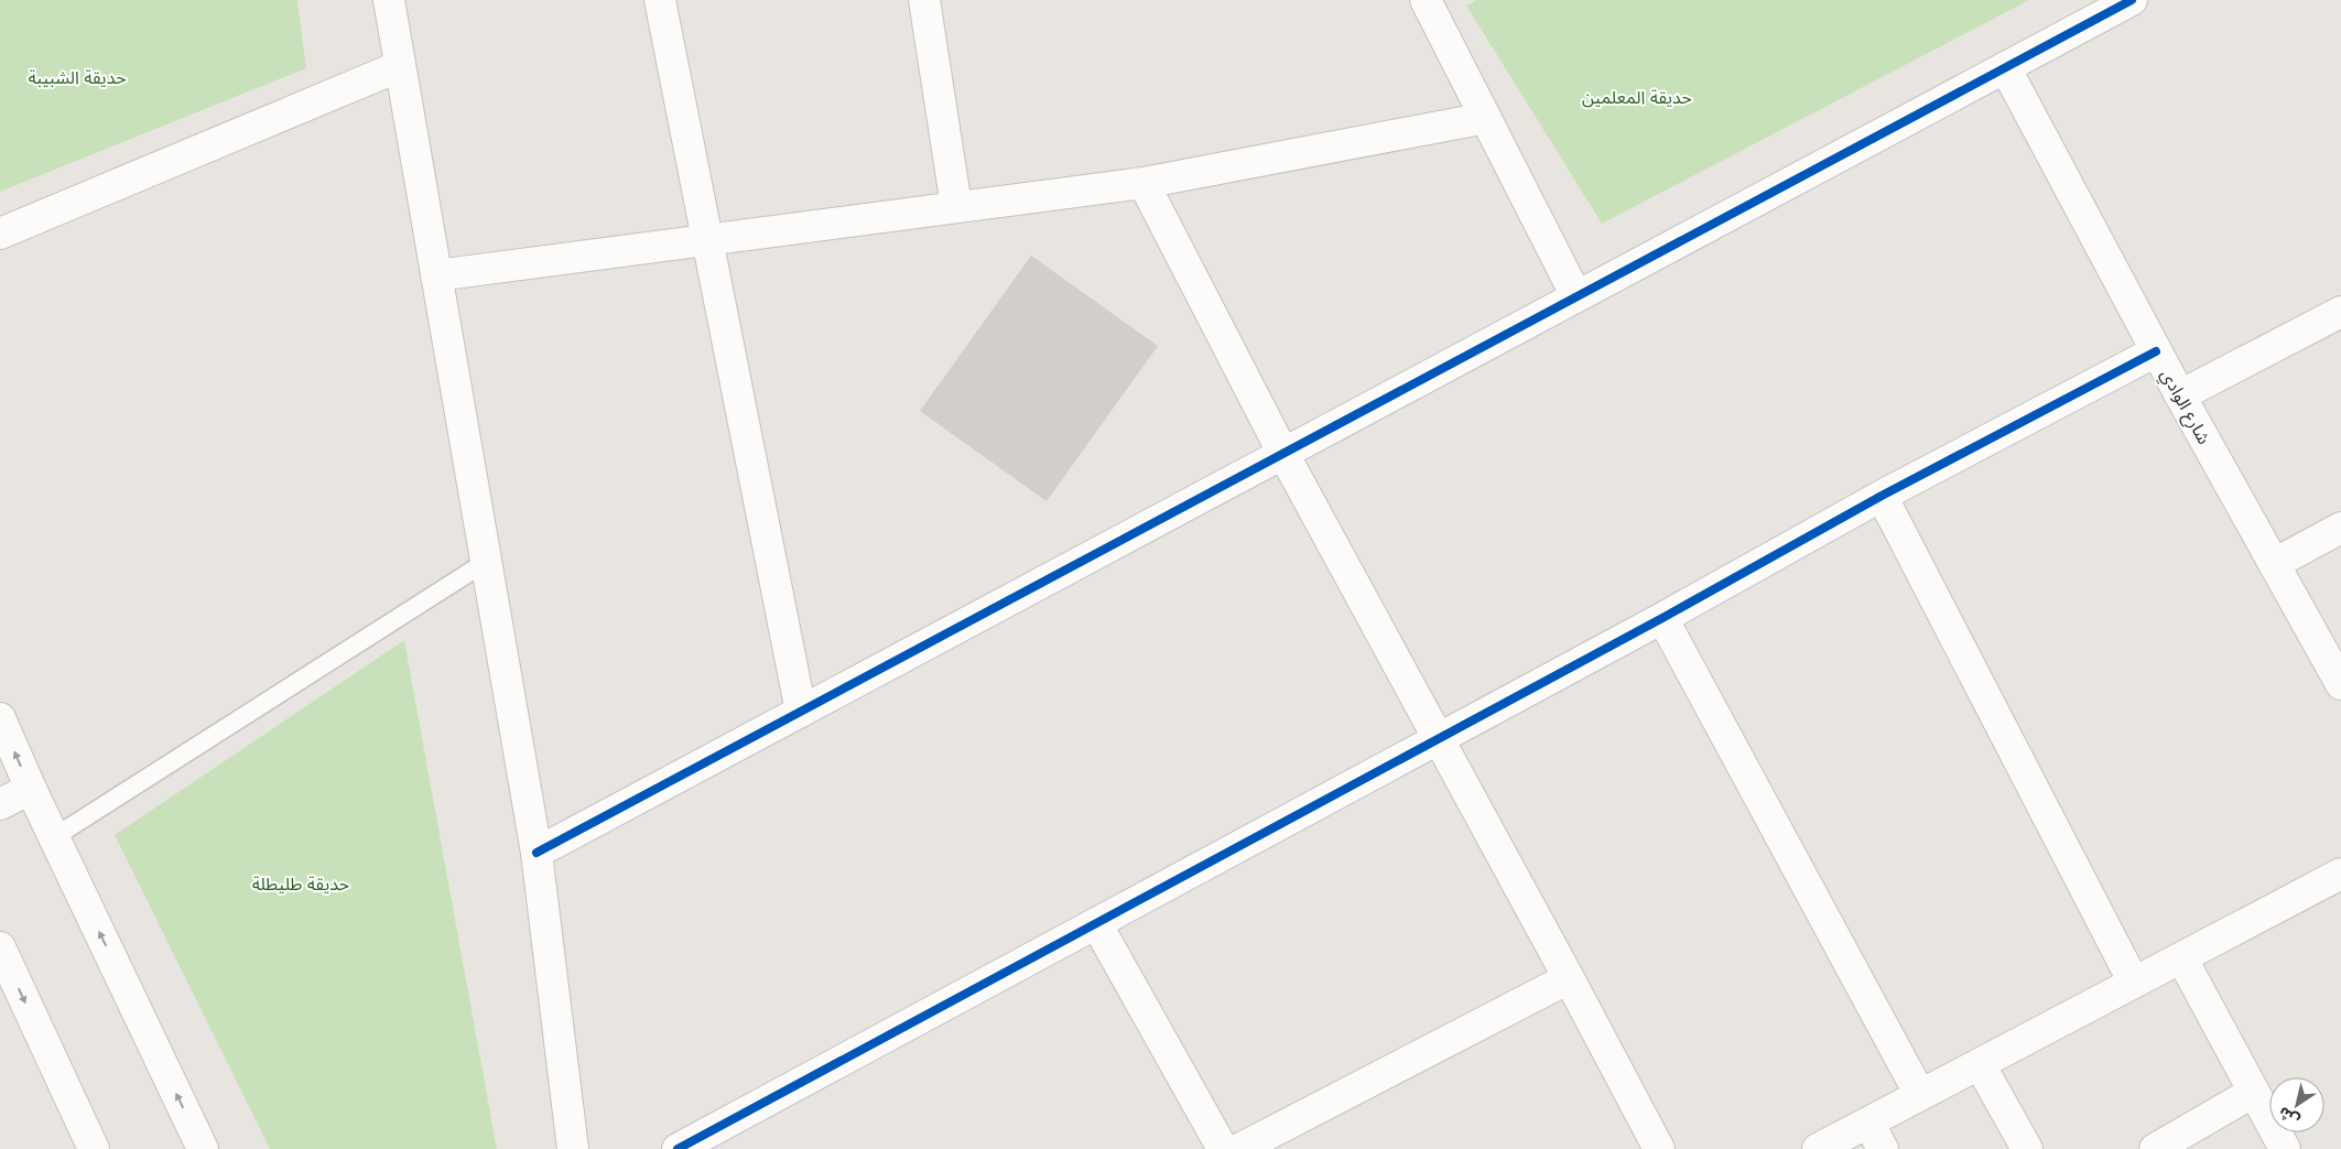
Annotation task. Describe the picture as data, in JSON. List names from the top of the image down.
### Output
{
  "streets": {
    "street": ["شارع الوادي"]
  },
  "parks": ["حديقة الشبيبة", "حديقة المعلمين", "حديقة طليطلة"],
  "north": "bottom left"
}
